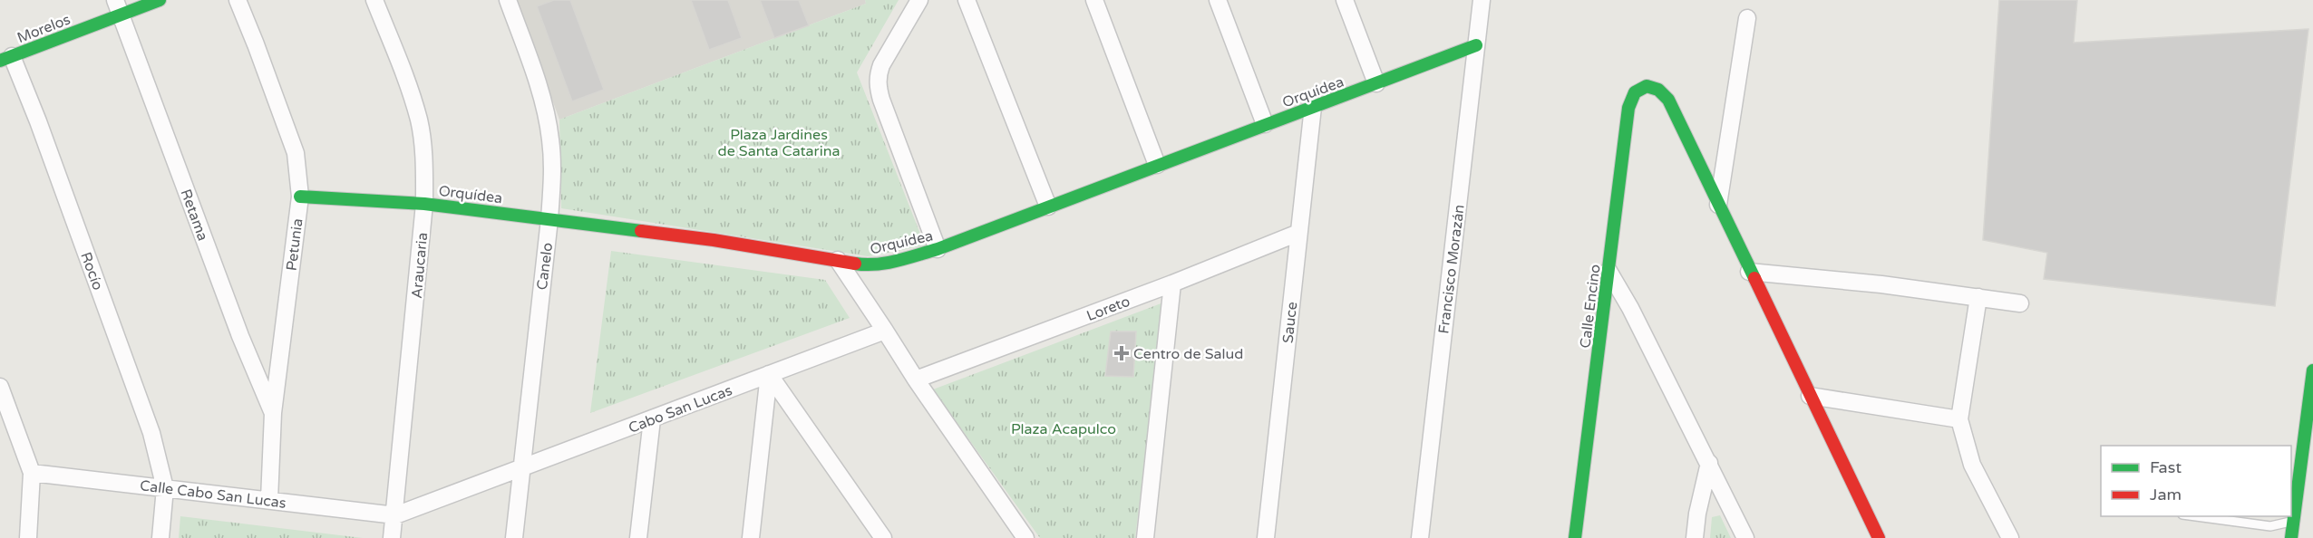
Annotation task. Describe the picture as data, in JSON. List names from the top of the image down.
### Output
{
  "streets": {
    "street": [
      "Morelos",
      "Orquídea",
      "Retama",
      "Petunia",
      "Araucaria",
      "Canelo",
      "Francisco Morazán",
      "Rocío",
      "Calle Encino",
      "Loreto",
      "Sauce",
      "Cabo San Lucas",
      "Calle Cabo San Lucas"
    ]
  },
  "crossings": [
    ["Morelos", "Retama"],
    ["Morelos", "Rocío"],
    ["Orquídea", "Petunia"],
    ["Orquídea", "Araucaria"],
    ["Orquídea", "Canelo"],
    ["Orquídea", "Francisco Morazán"],
    ["Orquídea", "Sauce"],
    ["Retama", "Petunia"],
    ["Petunia", "Calle Cabo San Lucas"],
    ["Araucaria", "Cabo San Lucas"],
    ["Araucaria", "Calle Cabo San Lucas"],
    ["Canelo", "Cabo San Lucas"],
    ["Rocío", "Calle Cabo San Lucas"],
    ["Loreto", "Sauce"],
    ["Cabo San Lucas", "Calle Cabo San Lucas"]
  ],
  "parks": ["Plaza Jardines de Santa Catarina", "Plaza Acapulco"],
  "places": {
    "health": ["Centro de Salud"]
  },
  "legend": ["Fast", "Jam"]
}
